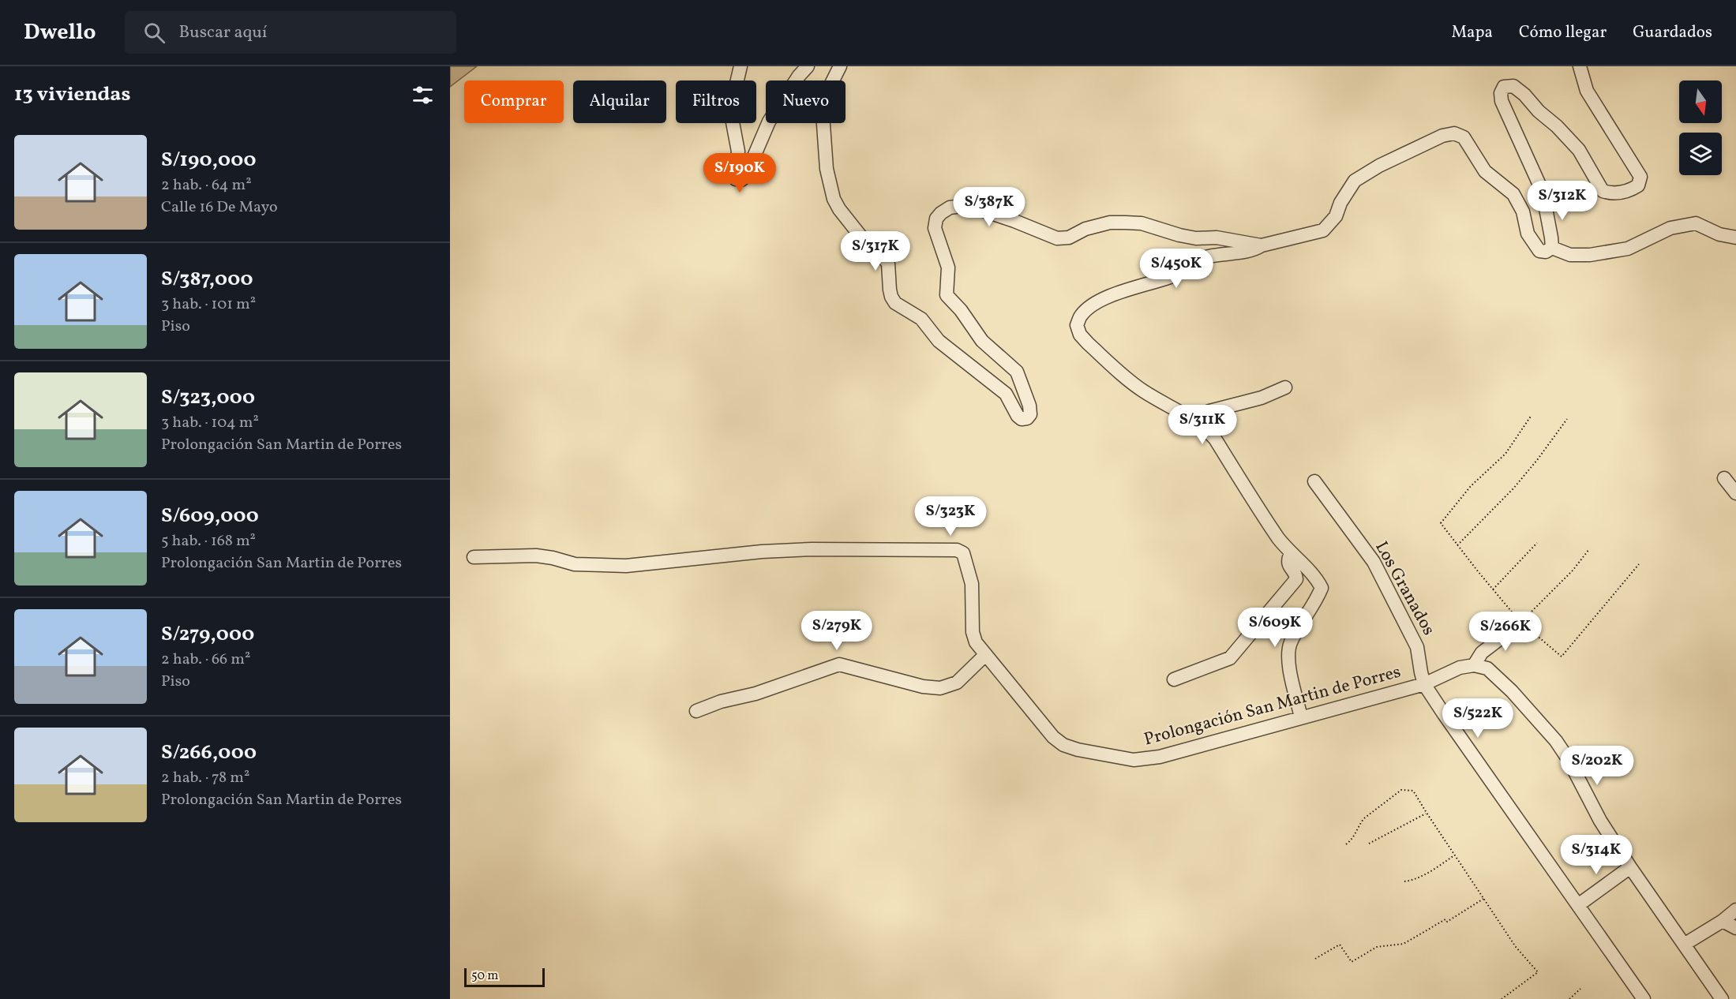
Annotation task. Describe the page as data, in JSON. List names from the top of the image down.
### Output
{
  "streets": {
    "street": ["Los Granados", "Prolongación San Martin de Porres"]
  },
  "crossings": [
    ["Los Granados", "Prolongación San Martin de Porres"]
  ],
  "scale_bar": "50 m",
  "north": "bottom",
  "page": {
    "header": "Dwello",
    "search": "Buscar aquí",
    "nav": ["Mapa", "Cómo llegar", "Guardados"],
    "heading": "13 viviendas",
    "chip": [
      "Comprar",
      "Alquilar",
      "Filtros",
      "Nuevo"
    ],
    "list": [
      {
        "name": "S/190,000",
        "note": "2 hab. · 64 m² · Calle 16 De Mayo"
      },
      {
        "name": "S/387,000",
        "note": "3 hab. · 101 m² · Piso"
      },
      {
        "name": "S/323,000",
        "note": "3 hab. · 104 m² · Prolongación San Martin de Porres"
      },
      {
        "name": "S/609,000",
        "note": "5 hab. · 168 m² · Prolongación San Martin de Porres"
      },
      {
        "name": "S/279,000",
        "note": "2 hab. · 66 m² · Piso"
      },
      {
        "name": "S/266,000",
        "note": "2 hab. · 78 m² · Prolongación San Martin de Porres"
      }
    ],
    "price": [
      "S/190K",
      "S/312K",
      "S/387K",
      "S/317K",
      "S/450K",
      "S/311K",
      "S/323K",
      "S/609K",
      "S/279K",
      "S/266K",
      "S/522K",
      "S/202K",
      "S/314K"
    ],
    "scale": "50 m"
  }
}
